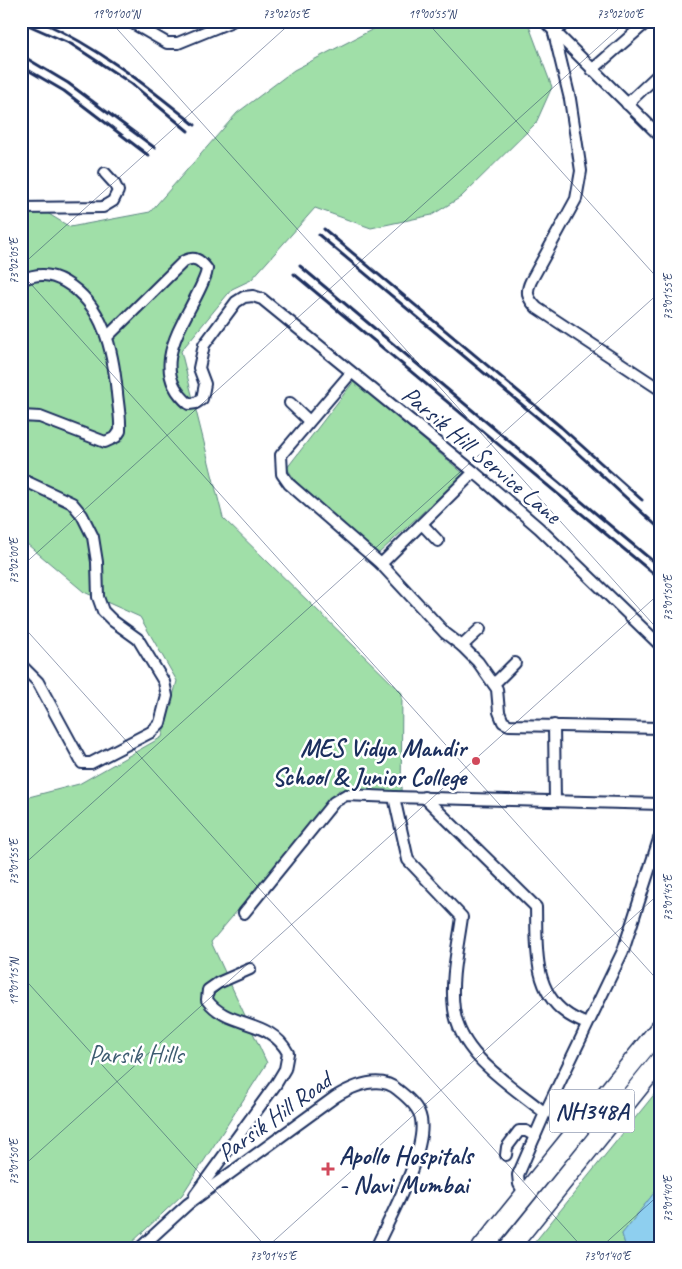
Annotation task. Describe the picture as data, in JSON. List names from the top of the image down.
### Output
{
  "streets": {
    "highway": ["NH348A"],
    "street": ["Parsik Hill Service Lane", "Parsik Hill Road"]
  },
  "parks": ["Parsik Hills"],
  "places": {
    "other": ["MES Vidya Mandir School & Junior College"],
    "health": ["Apollo Hospitals - Navi Mumbai"]
  },
  "coordinates": [
    "19°01'00\"N",
    "73°02'05\"E",
    "19°00'55\"N",
    "73°02'00\"E",
    "73°01'55\"E",
    "73°01'50\"E",
    "73°01'45\"E",
    "19°01'15\"N",
    "73°01'40\"E"
  ]
}
